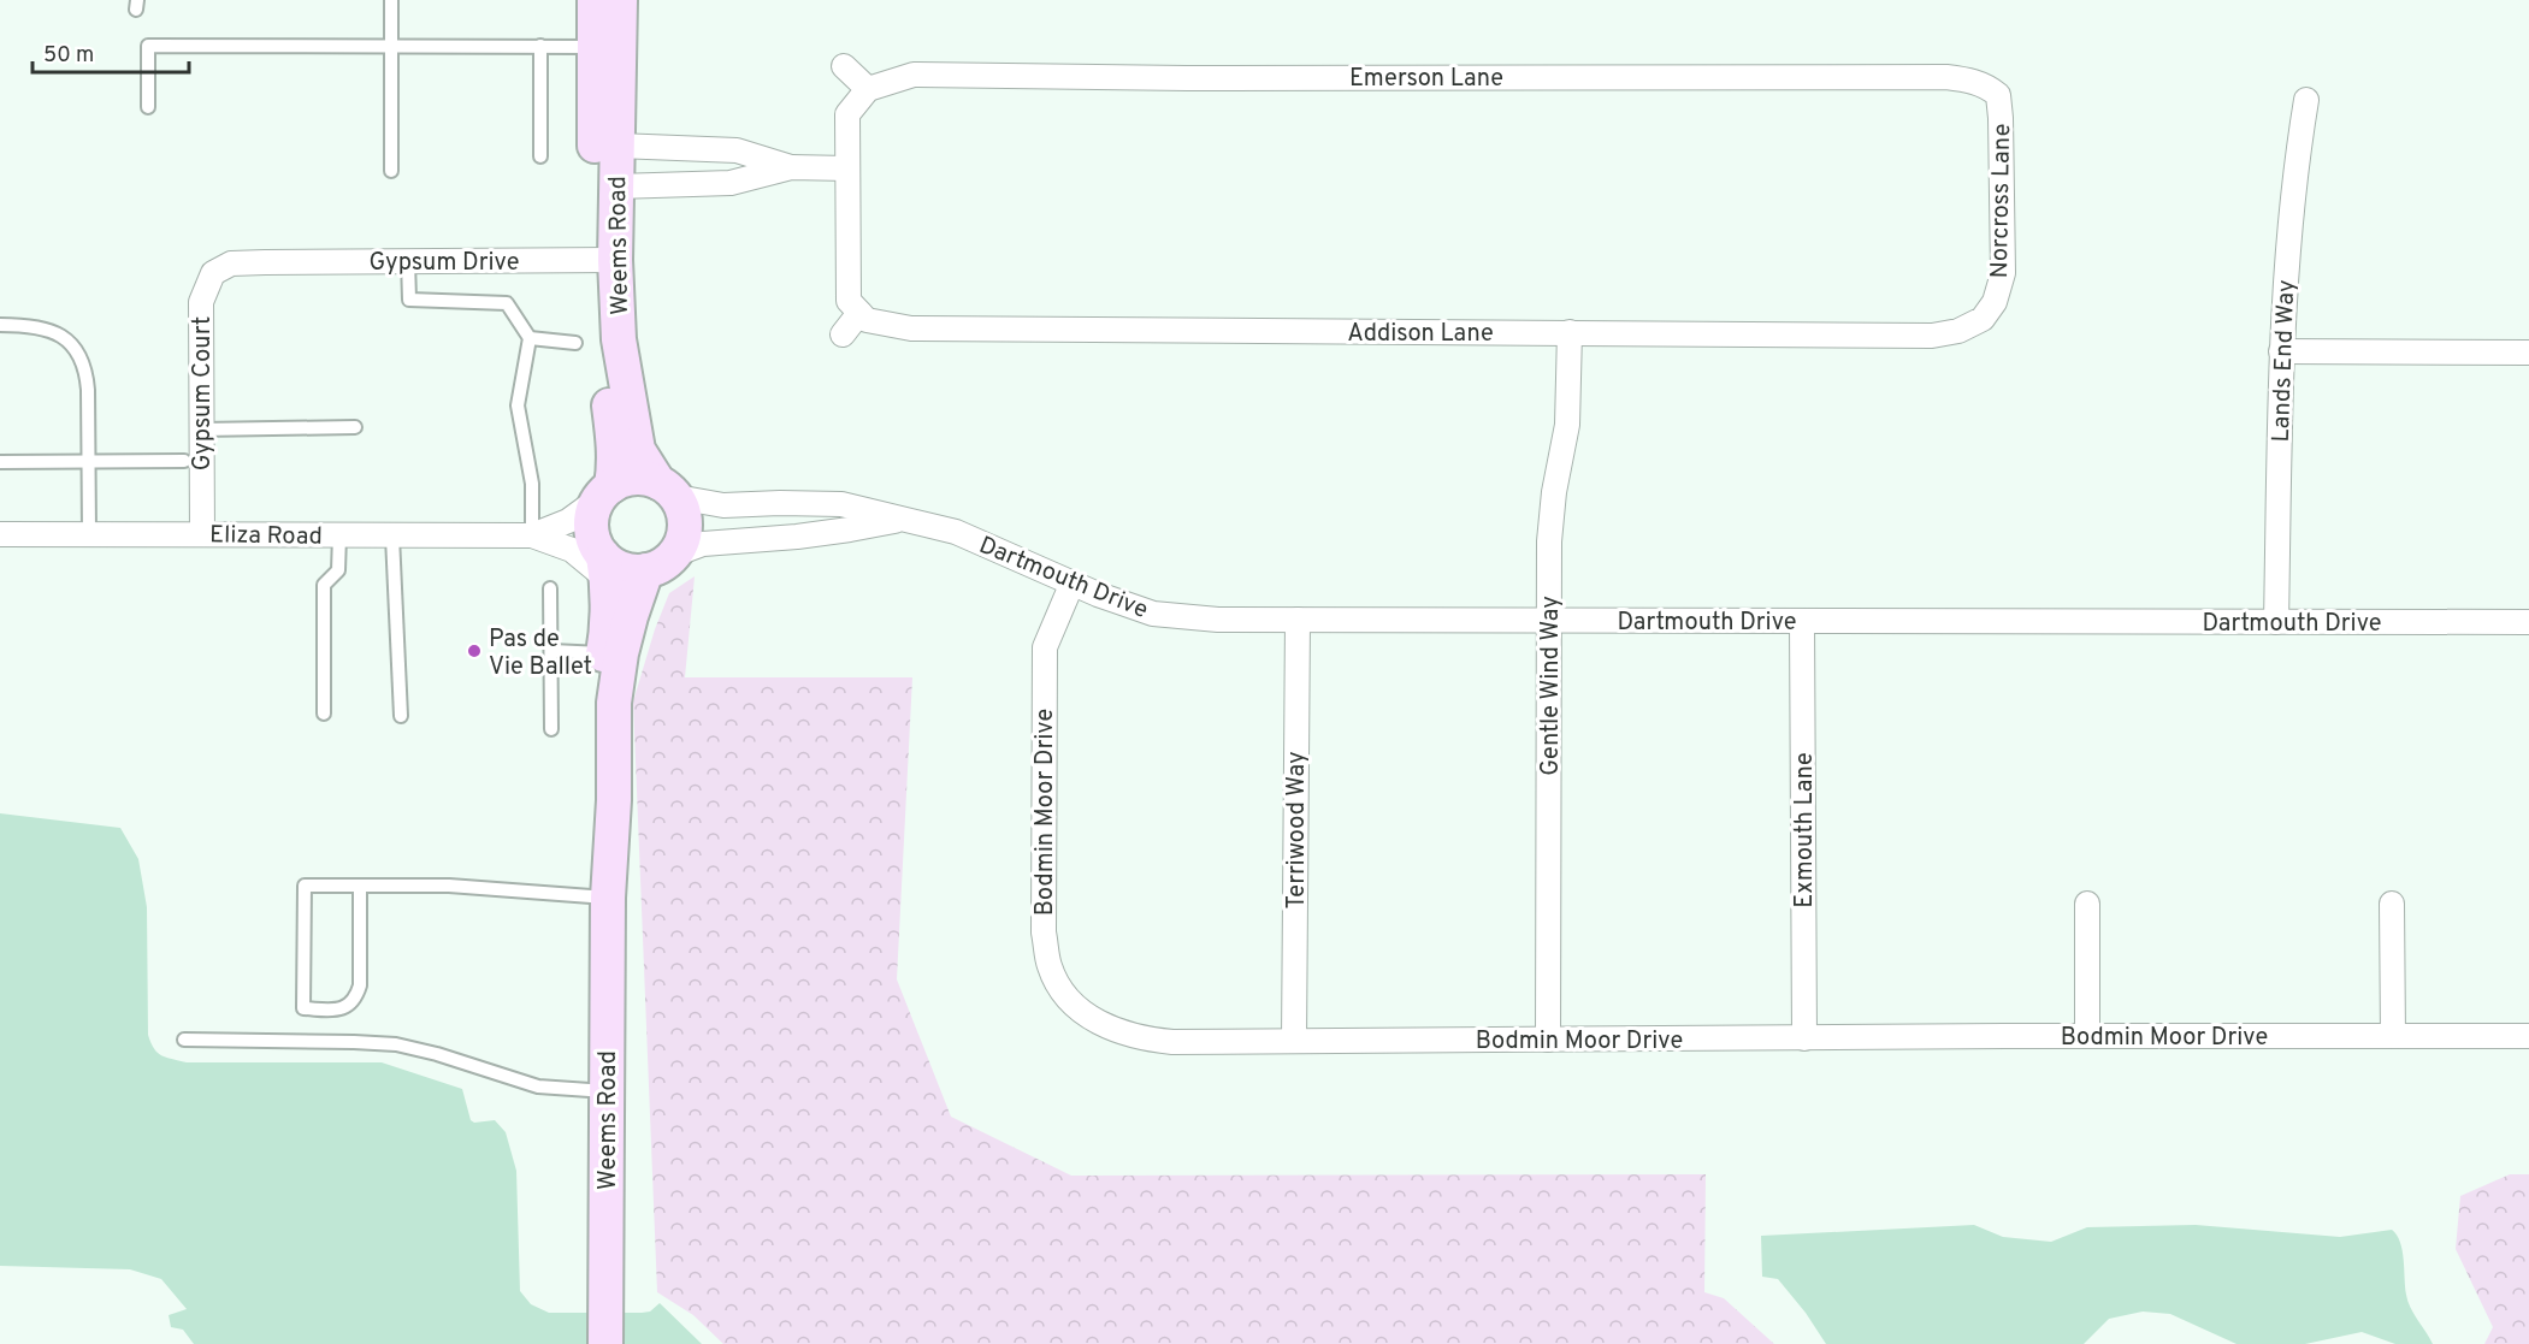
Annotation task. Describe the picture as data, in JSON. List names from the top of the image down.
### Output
{
  "streets": {
    "street": [
      "Emerson Lane",
      "Norcross Lane",
      "Weems Road",
      "Gypsum Drive",
      "Addison Lane",
      "Lands End Way",
      "Gypsum Court",
      "Eliza Road",
      "Dartmouth Drive",
      "Gentle Wind Way",
      "Bodmin Moor Drive",
      "Terriwood Way",
      "Exmouth Lane"
    ]
  },
  "crossings": [
    ["Emerson Lane", "Norcross Lane"],
    ["Norcross Lane", "Addison Lane"],
    ["Weems Road", "Gypsum Drive"],
    ["Weems Road", "Eliza Road"],
    ["Weems Road", "Dartmouth Drive"],
    ["Gypsum Drive", "Gypsum Court"],
    ["Addison Lane", "Gentle Wind Way"],
    ["Lands End Way", "Dartmouth Drive"],
    ["Gypsum Court", "Eliza Road"],
    ["Eliza Road", "Dartmouth Drive"],
    ["Dartmouth Drive", "Gentle Wind Way"],
    ["Dartmouth Drive", "Bodmin Moor Drive"],
    ["Dartmouth Drive", "Terriwood Way"],
    ["Dartmouth Drive", "Exmouth Lane"],
    ["Gentle Wind Way", "Bodmin Moor Drive"],
    ["Bodmin Moor Drive", "Terriwood Way"],
    ["Bodmin Moor Drive", "Exmouth Lane"]
  ],
  "places": ["Pas de Vie Ballet"],
  "scale_bar": "50 m"
}
